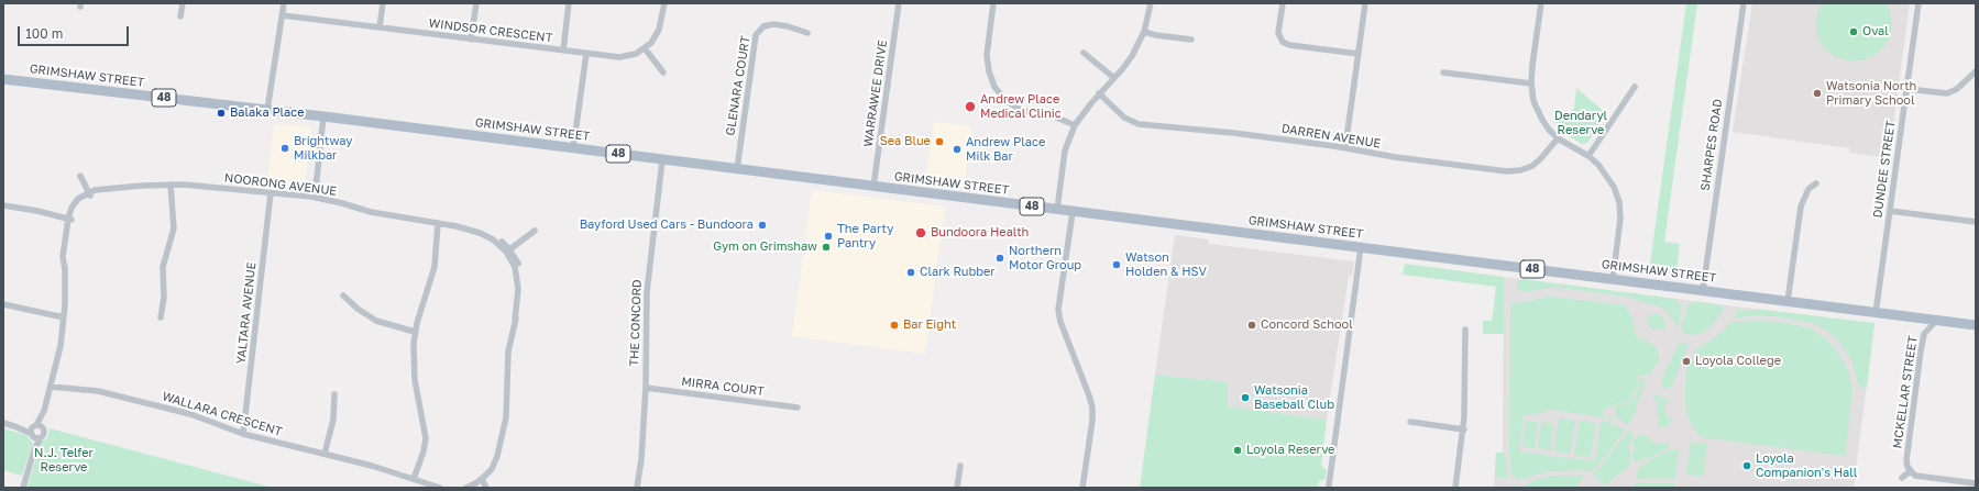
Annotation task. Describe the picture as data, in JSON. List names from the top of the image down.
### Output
{
  "streets": {
    "main road": ["GRIMSHAW STREET", "48"],
    "street": [
      "WINDSOR CRESCENT",
      "GLENARA COURT",
      "WARRAWEE DRIVE",
      "DARREN AVENUE",
      "SHARPES ROAD",
      "DUNDEE STREET",
      "NOORONG AVENUE",
      "YALTARA AVENUE",
      "THE CONCORD",
      "MIRRA COURT",
      "MCKELLAR STREET",
      "WALLARA CRESCENT"
    ]
  },
  "crossings": [
    ["GRIMSHAW STREET", "GLENARA COURT"],
    ["GRIMSHAW STREET", "WARRAWEE DRIVE"],
    ["GRIMSHAW STREET", "SHARPES ROAD"],
    ["GRIMSHAW STREET", "DUNDEE STREET"],
    ["GRIMSHAW STREET", "THE CONCORD"],
    ["GRIMSHAW STREET", "MCKELLAR STREET"],
    ["NOORONG AVENUE", "YALTARA AVENUE"],
    ["YALTARA AVENUE", "WALLARA CRESCENT"],
    ["THE CONCORD", "MIRRA COURT"]
  ],
  "parks": ["Dendaryl Reserve", "N.J. Telfer Reserve"],
  "places": [
    "Oval",
    "Watsonia North Primary School",
    "Andrew Place Medical Clinic",
    "Balaka Place",
    "Sea Blue",
    "Brightway Milkbar",
    "Andrew Place Milk Bar",
    "Bayford Used Cars - Bundoora",
    "Bundoora Health",
    "The Party Pantry",
    "Gym on Grimshaw",
    "Northern Motor Group",
    "Watson Holden & HSV",
    "Clark Rubber",
    "Bar Eight",
    "Concord School",
    "Loyola College",
    "Watsonia Baseball Club",
    "Loyola Reserve",
    "Loyola Companion's Hall"
  ],
  "scale_bar": "100 m"
}
